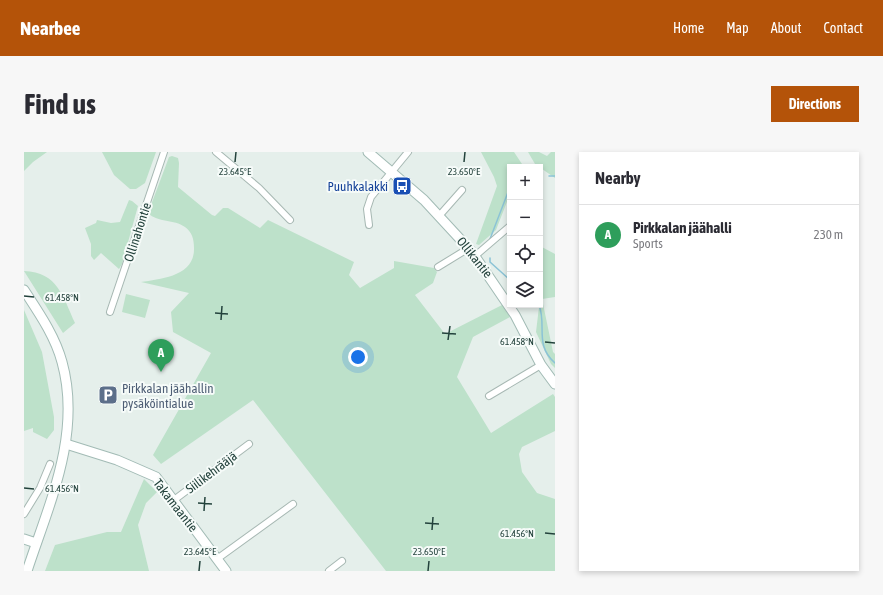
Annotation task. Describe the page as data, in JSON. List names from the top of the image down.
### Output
{
  "streets": {
    "street": [
      "Ollinahontie",
      "Ollikantie",
      "Siilikehrääjä",
      "Takamaantie"
    ]
  },
  "crossings": [
    ["Siilikehrääjä", "Takamaantie"]
  ],
  "places": {
    "bus stop": ["Puuhkalakki"],
    "parking": ["Pirkkalan jäähallin pysäköintialue"]
  },
  "page": {
    "header": "Nearbee",
    "nav": [
      "Home",
      "Map",
      "About",
      "Contact"
    ],
    "buttons": "Directions",
    "title": "Find us",
    "heading": "Nearby",
    "map_buttons": ["+", "−"],
    "list": [
      {
        "mark": "A",
        "name": "Pirkkalan jäähalli",
        "note": "Sports",
        "value": "230 m"
      }
    ],
    "pins": "A"
  },
  "coordinates": [
    "23.645°E",
    "23.650°E",
    "61.458°N",
    "61.456°N"
  ]
}
